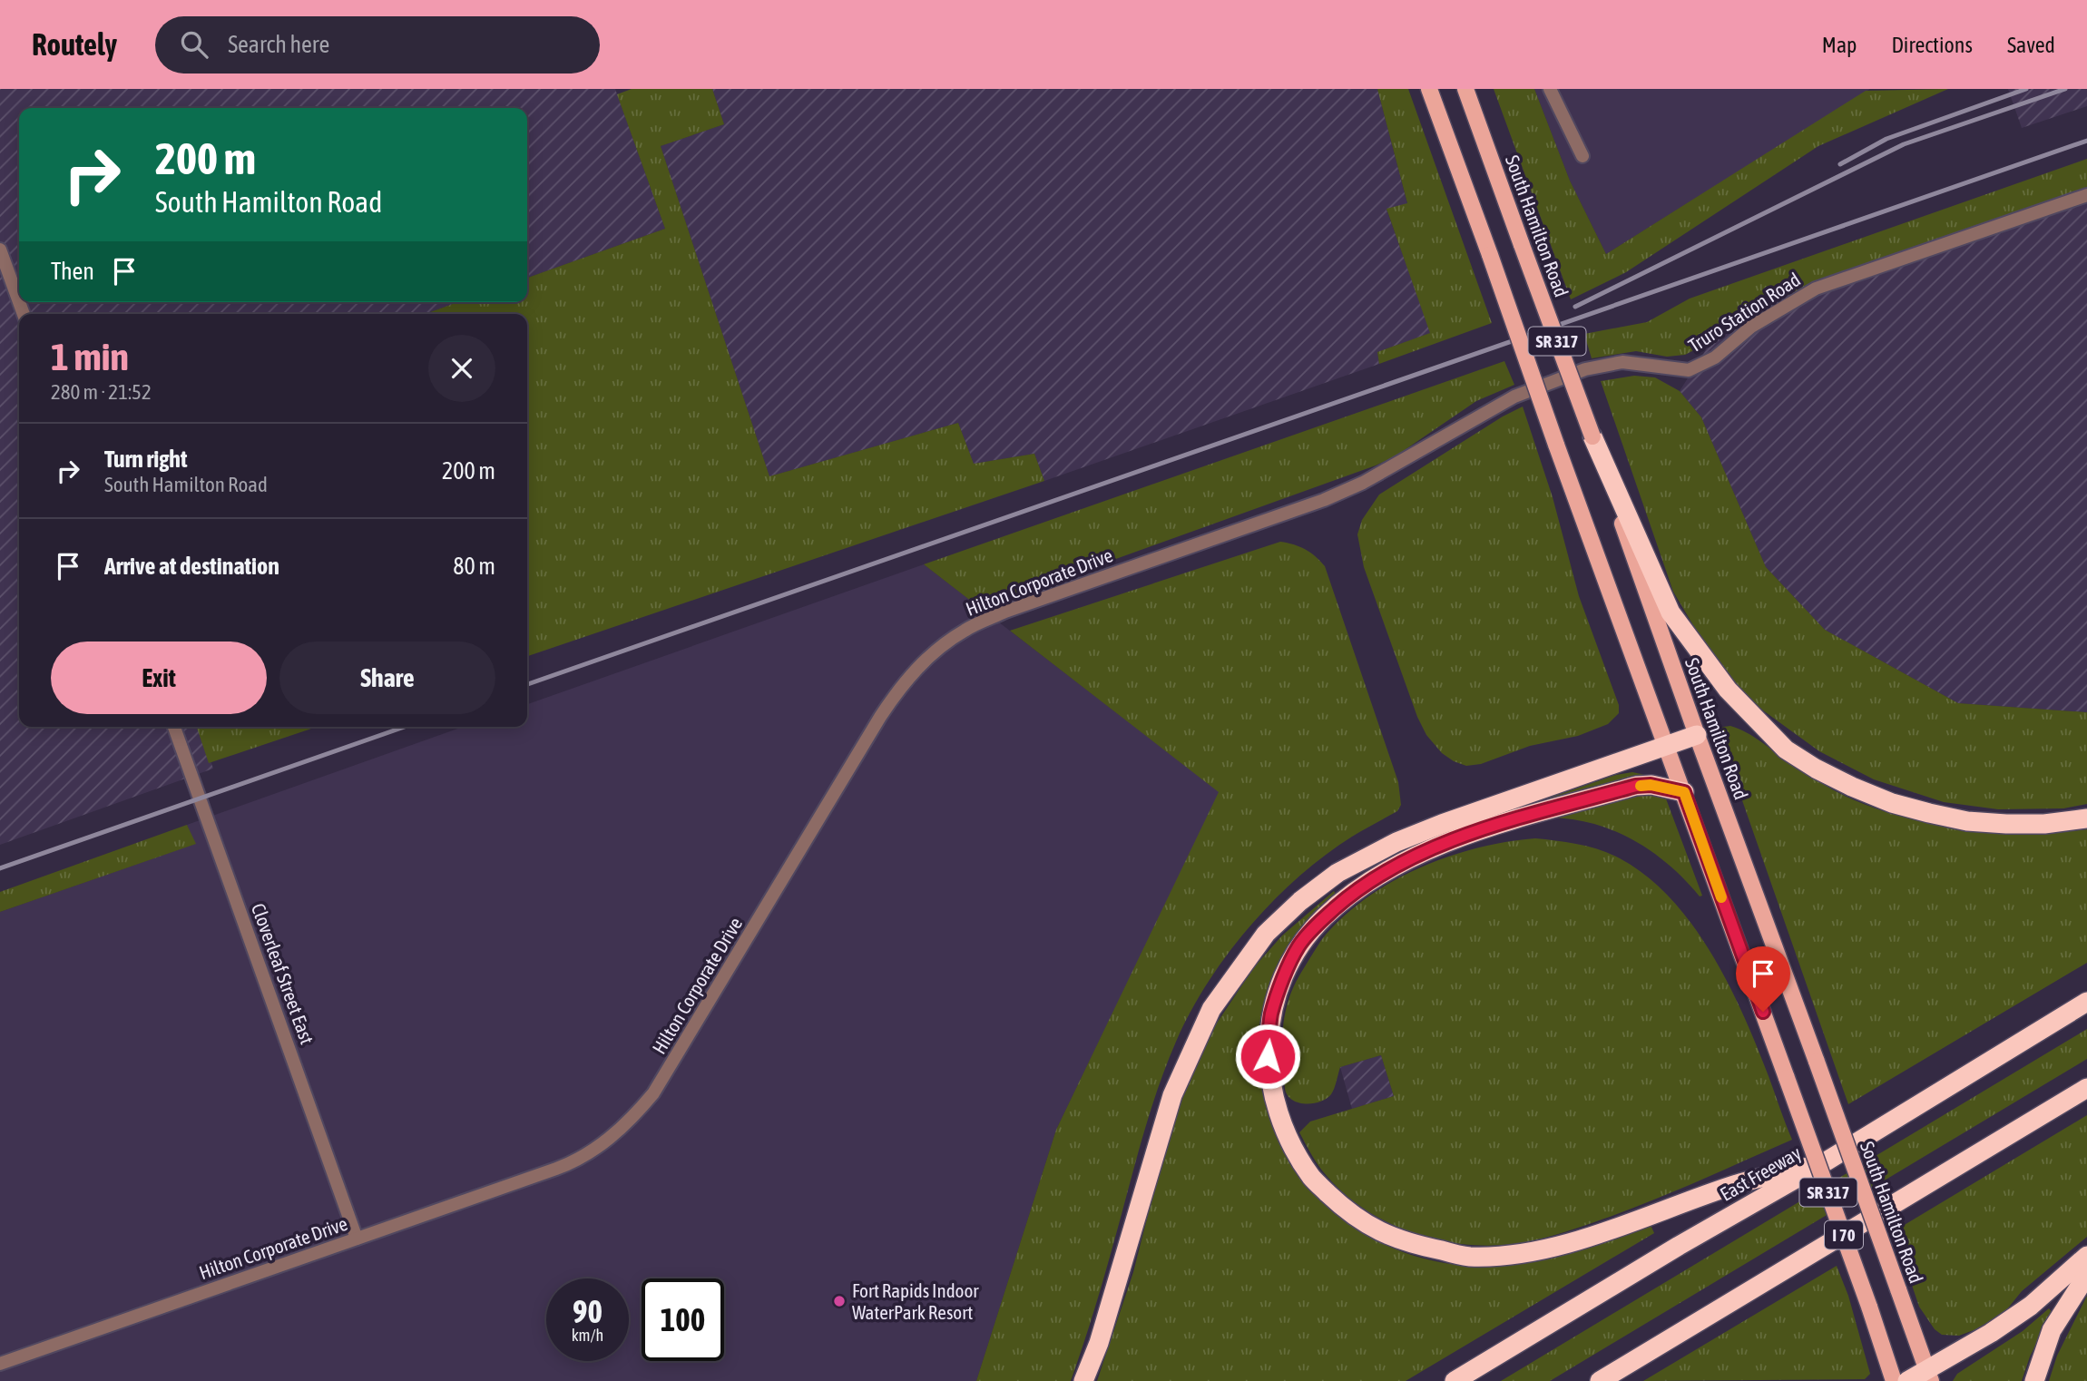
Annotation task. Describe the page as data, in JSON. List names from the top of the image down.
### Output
{
  "streets": {
    "highway": ["East Freeway", "I 70"],
    "main road": ["South Hamilton Road", "SR 317"],
    "street": ["Truro Station Road", "Hilton Corporate Drive", "Cloverleaf Street East"]
  },
  "crossings": [
    ["Truro Station Road", "Hilton Corporate Drive"],
    ["Hilton Corporate Drive", "Cloverleaf Street East"]
  ],
  "places": ["Fort Rapids Indoor WaterPark Resort"],
  "page": {
    "header": "Routely",
    "search": "Search here",
    "nav": ["Map", "Directions", "Saved"],
    "turn": ["200 m", "South Hamilton Road"],
    "then": "Then",
    "heading": ["1 min", "280 m · 21:52"],
    "list": [
      {
        "name": "Turn right",
        "note": "South Hamilton Road",
        "value": "200 m"
      },
      {
        "name": "Arrive at destination",
        "value": "80 m"
      }
    ],
    "buttons": ["Exit", "Share"],
    "speed": "90 km/h",
    "limit": "100"
  }
}
